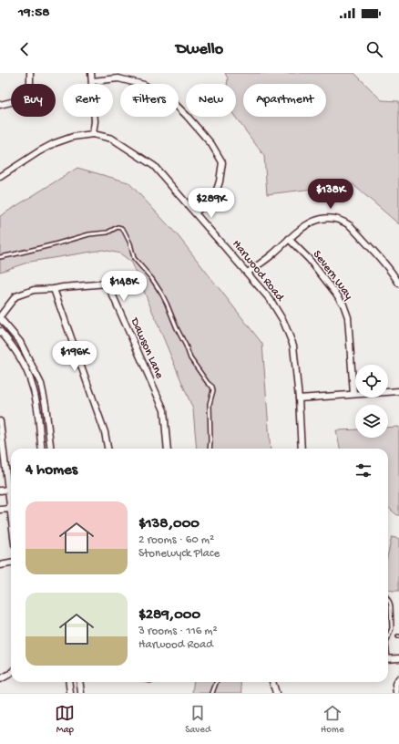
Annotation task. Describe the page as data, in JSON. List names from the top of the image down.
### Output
{
  "streets": {
    "street": ["Harwood Road", "Severn Way", "Dawson Lane"]
  },
  "page": {
    "status": "19:58",
    "header": "Dwello",
    "chip": [
      "Buy",
      "Rent",
      "Filters",
      "New",
      "Apartment"
    ],
    "price": [
      "$138K",
      "$289K",
      "$148K",
      "$196K"
    ],
    "heading": "4 homes",
    "list": [
      {
        "name": "$138,000",
        "note": "2 rooms · 60 m² · Stonewyck Place"
      },
      {
        "name": "$289,000",
        "note": "3 rooms · 116 m² · Harwood Road"
      }
    ],
    "tabs": ["Map", "Saved", "Home"]
  }
}
